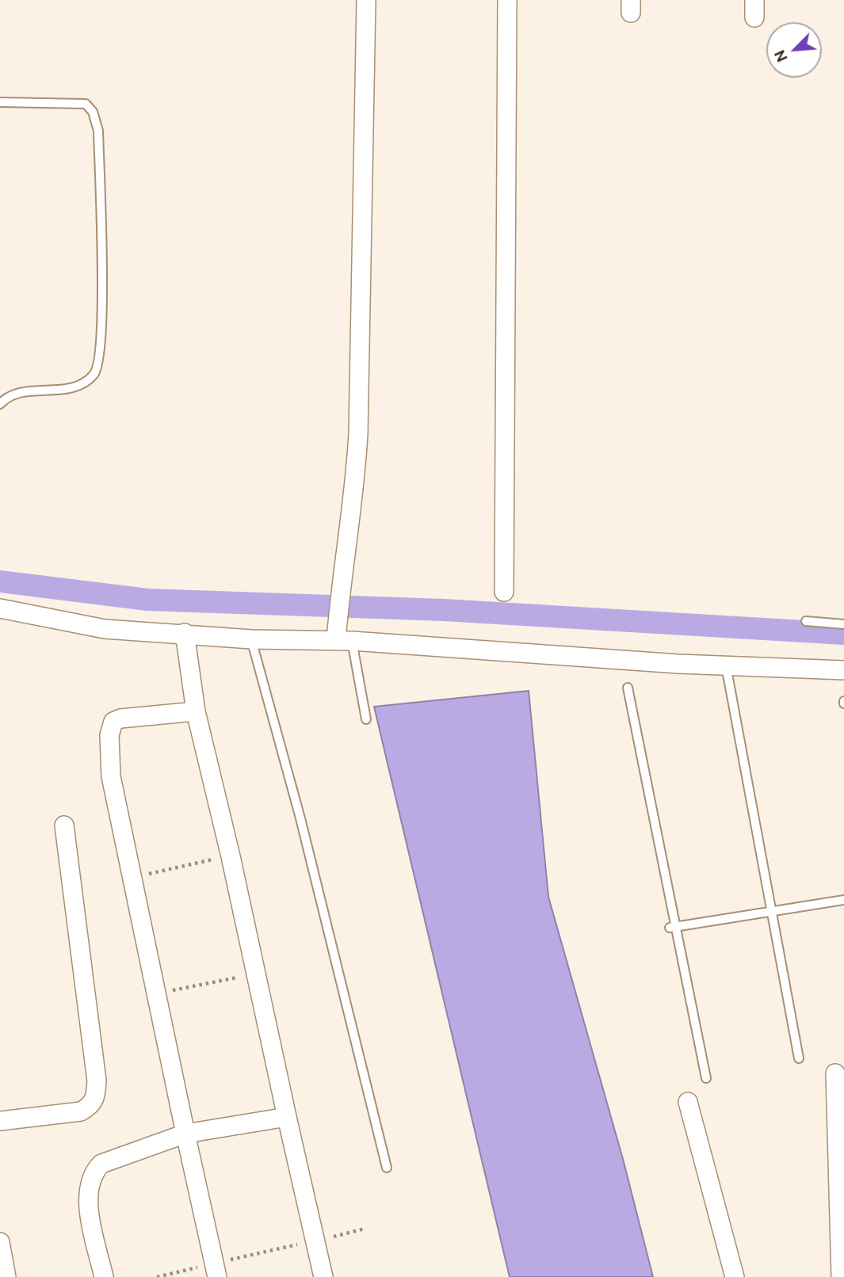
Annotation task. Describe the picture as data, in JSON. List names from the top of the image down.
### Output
{
  "north": "bottom left"
}
